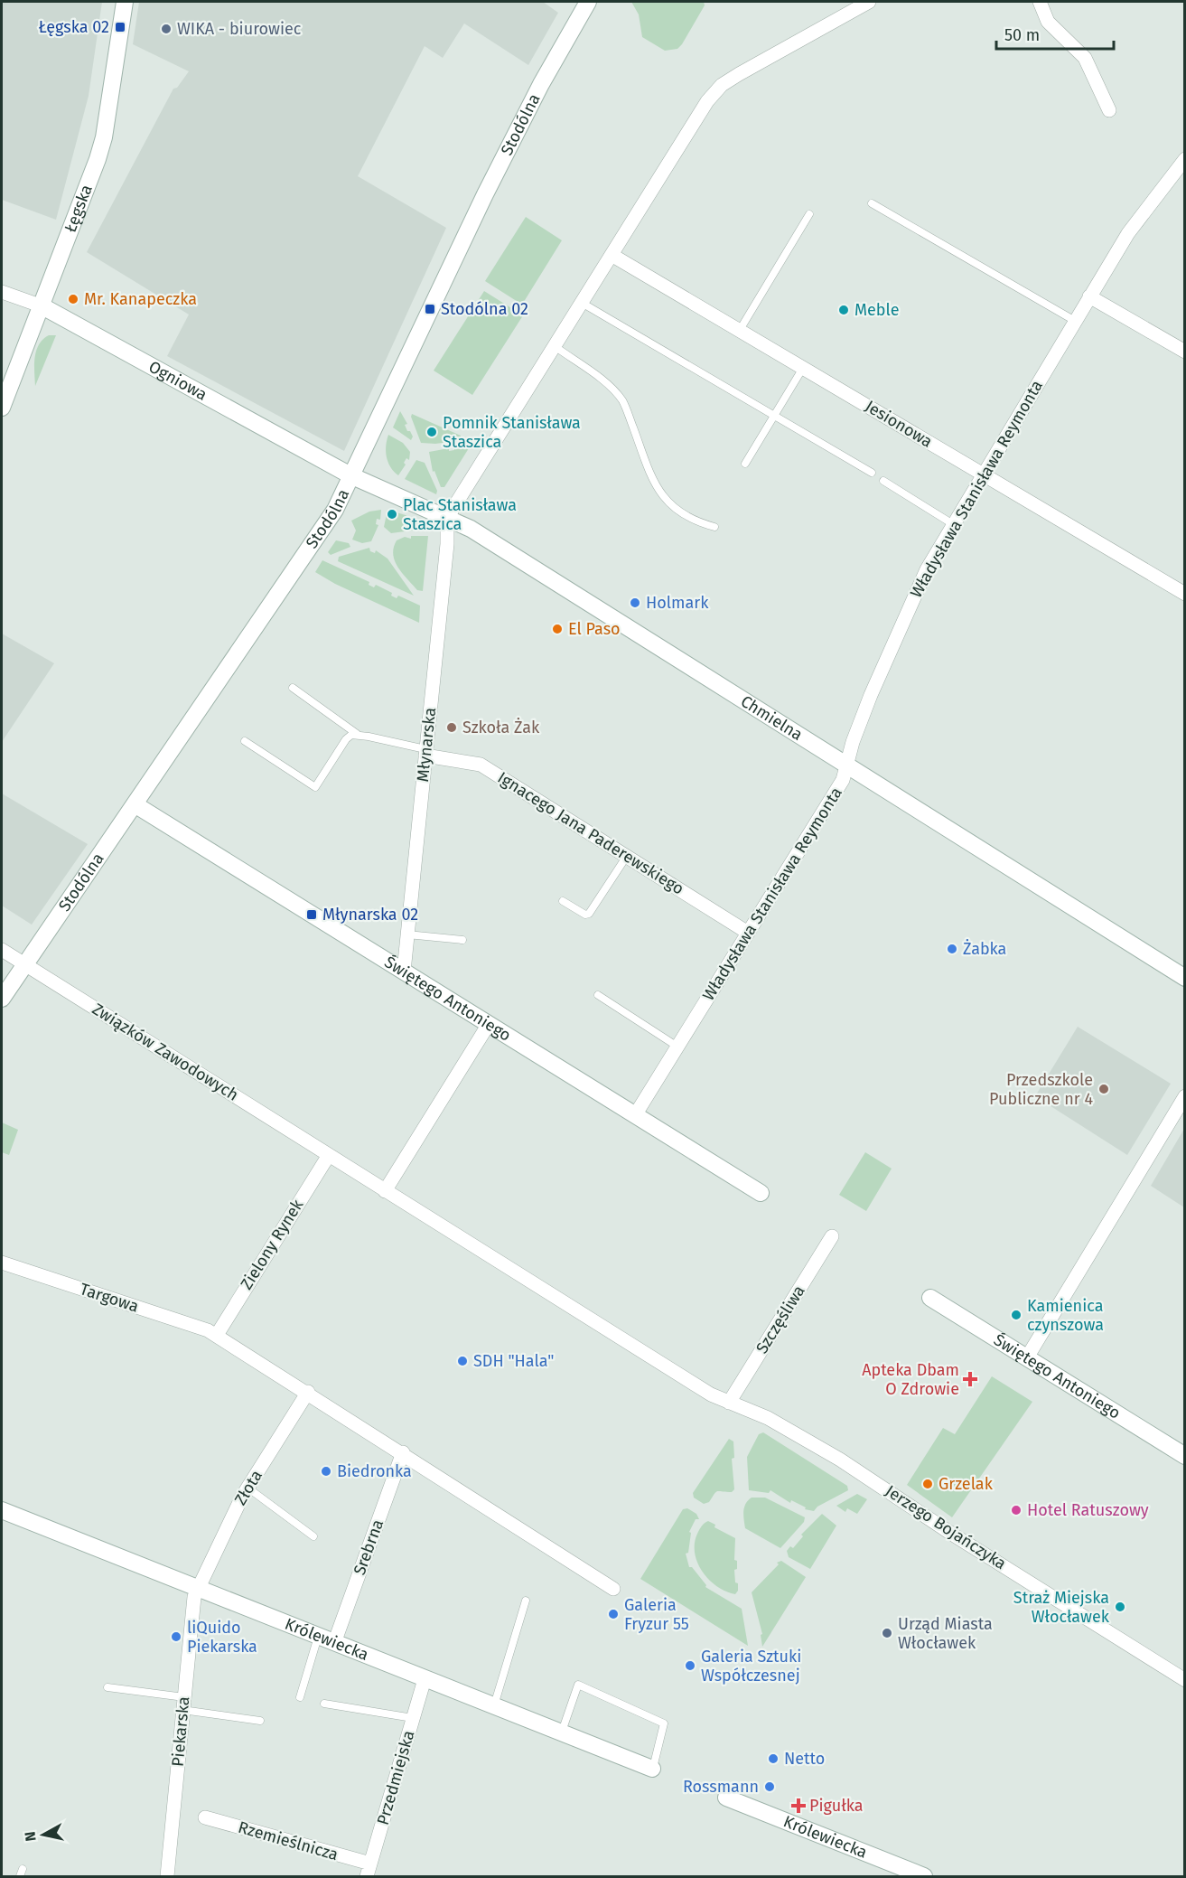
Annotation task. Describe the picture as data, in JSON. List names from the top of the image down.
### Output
{
  "streets": {
    "street": [
      "Stodólna",
      "Łęgska",
      "Ogniowa",
      "Jesionowa",
      "Władysława Stanisława Reymonta",
      "Chmielna",
      "Młynarska",
      "Ignacego Jana Paderewskiego",
      "Świętego Antoniego",
      "Związków Zawodowych",
      "Zielony Rynek",
      "Targowa",
      "Szczęśliwa",
      "Złota",
      "Jerzego Bojańczyka",
      "Srebrna",
      "Królewiecka",
      "Piekarska",
      "Przedmiejska",
      "Rzemieślnicza"
    ]
  },
  "crossings": [
    ["Stodólna", "Ogniowa"],
    ["Stodólna", "Chmielna"],
    ["Stodólna", "Świętego Antoniego"],
    ["Stodólna", "Związków Zawodowych"],
    ["Łęgska", "Ogniowa"],
    ["Ogniowa", "Chmielna"],
    ["Jesionowa", "Władysława Stanisława Reymonta"],
    ["Władysława Stanisława Reymonta", "Chmielna"],
    ["Władysława Stanisława Reymonta", "Ignacego Jana Paderewskiego"],
    ["Władysława Stanisława Reymonta", "Świętego Antoniego"],
    ["Chmielna", "Młynarska"],
    ["Młynarska", "Ignacego Jana Paderewskiego"],
    ["Młynarska", "Świętego Antoniego"],
    ["Związków Zawodowych", "Zielony Rynek"],
    ["Zielony Rynek", "Targowa"],
    ["Szczęśliwa", "Jerzego Bojańczyka"],
    ["Złota", "Królewiecka"],
    ["Złota", "Piekarska"],
    ["Srebrna", "Królewiecka"],
    ["Królewiecka", "Piekarska"],
    ["Królewiecka", "Przedmiejska"],
    ["Przedmiejska", "Rzemieślnicza"]
  ],
  "places": {
    "transit": ["Łęgska 02", "Stodólna 02", "Młynarska 02"],
    "other": [
      "WIKA - biurowiec",
      "Mr. Kanapeczka",
      "Meble",
      "Pomnik Stanisława Staszica",
      "Plac Stanisława Staszica",
      "Holmark",
      "El Paso",
      "Szkoła Żak",
      "Żabka",
      "Przedszkole Publiczne nr 4",
      "Kamienica czynszowa",
      "SDH \"Hala\"",
      "Biedronka",
      "Grzelak",
      "Hotel Ratuszowy",
      "Straż Miejska Włocławek",
      "Galeria Fryzur 55",
      "Urząd Miasta Włocławek",
      "liQuido Piekarska",
      "Galeria Sztuki Współczesnej",
      "Netto",
      "Rossmann"
    ],
    "health": ["Apteka Dbam O Zdrowie", "Pigułka"]
  },
  "scale_bar": "50 m",
  "north": "left"
}
